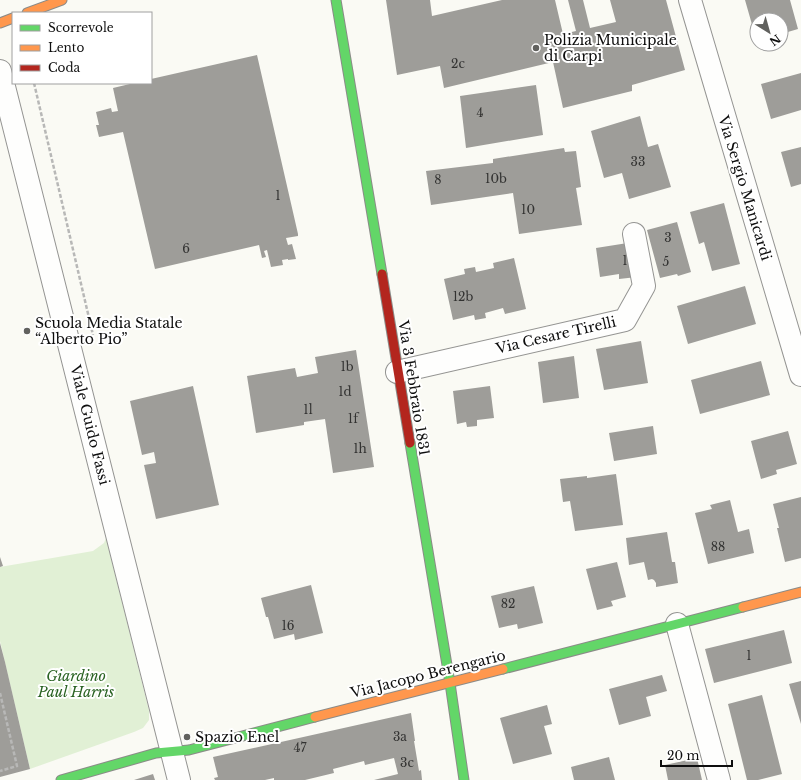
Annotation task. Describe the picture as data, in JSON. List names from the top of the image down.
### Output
{
  "streets": {
    "street": [
      "Via Sergio Manicardi",
      "Via Cesare Tirelli",
      "Via 3 Febbraio 1831",
      "Viale Guido Fassi",
      "Via Jacopo Berengario"
    ]
  },
  "crossings": [
    ["Via Cesare Tirelli", "Via 3 Febbraio 1831"],
    ["Via 3 Febbraio 1831", "Via Jacopo Berengario"],
    ["Viale Guido Fassi", "Via Jacopo Berengario"]
  ],
  "parks": ["Giardino Paul Harris"],
  "places": ["Polizia Municipale di Carpi", "Scuola Media Statale “Alberto Pio”", "Spazio Enel"],
  "house_numbers": [
    "2c",
    "4",
    "33",
    "10b",
    "8",
    "1",
    "10",
    "3",
    "6",
    "1",
    "5",
    "12b",
    "1b",
    "1d",
    "1l",
    "1f",
    "1h",
    "88",
    "82",
    "16",
    "1",
    "3a",
    "47",
    "3c"
  ],
  "legend": ["Scorrevole", "Lento", "Coda"],
  "scale_bar": "20 m",
  "north": "bottom right"
}
